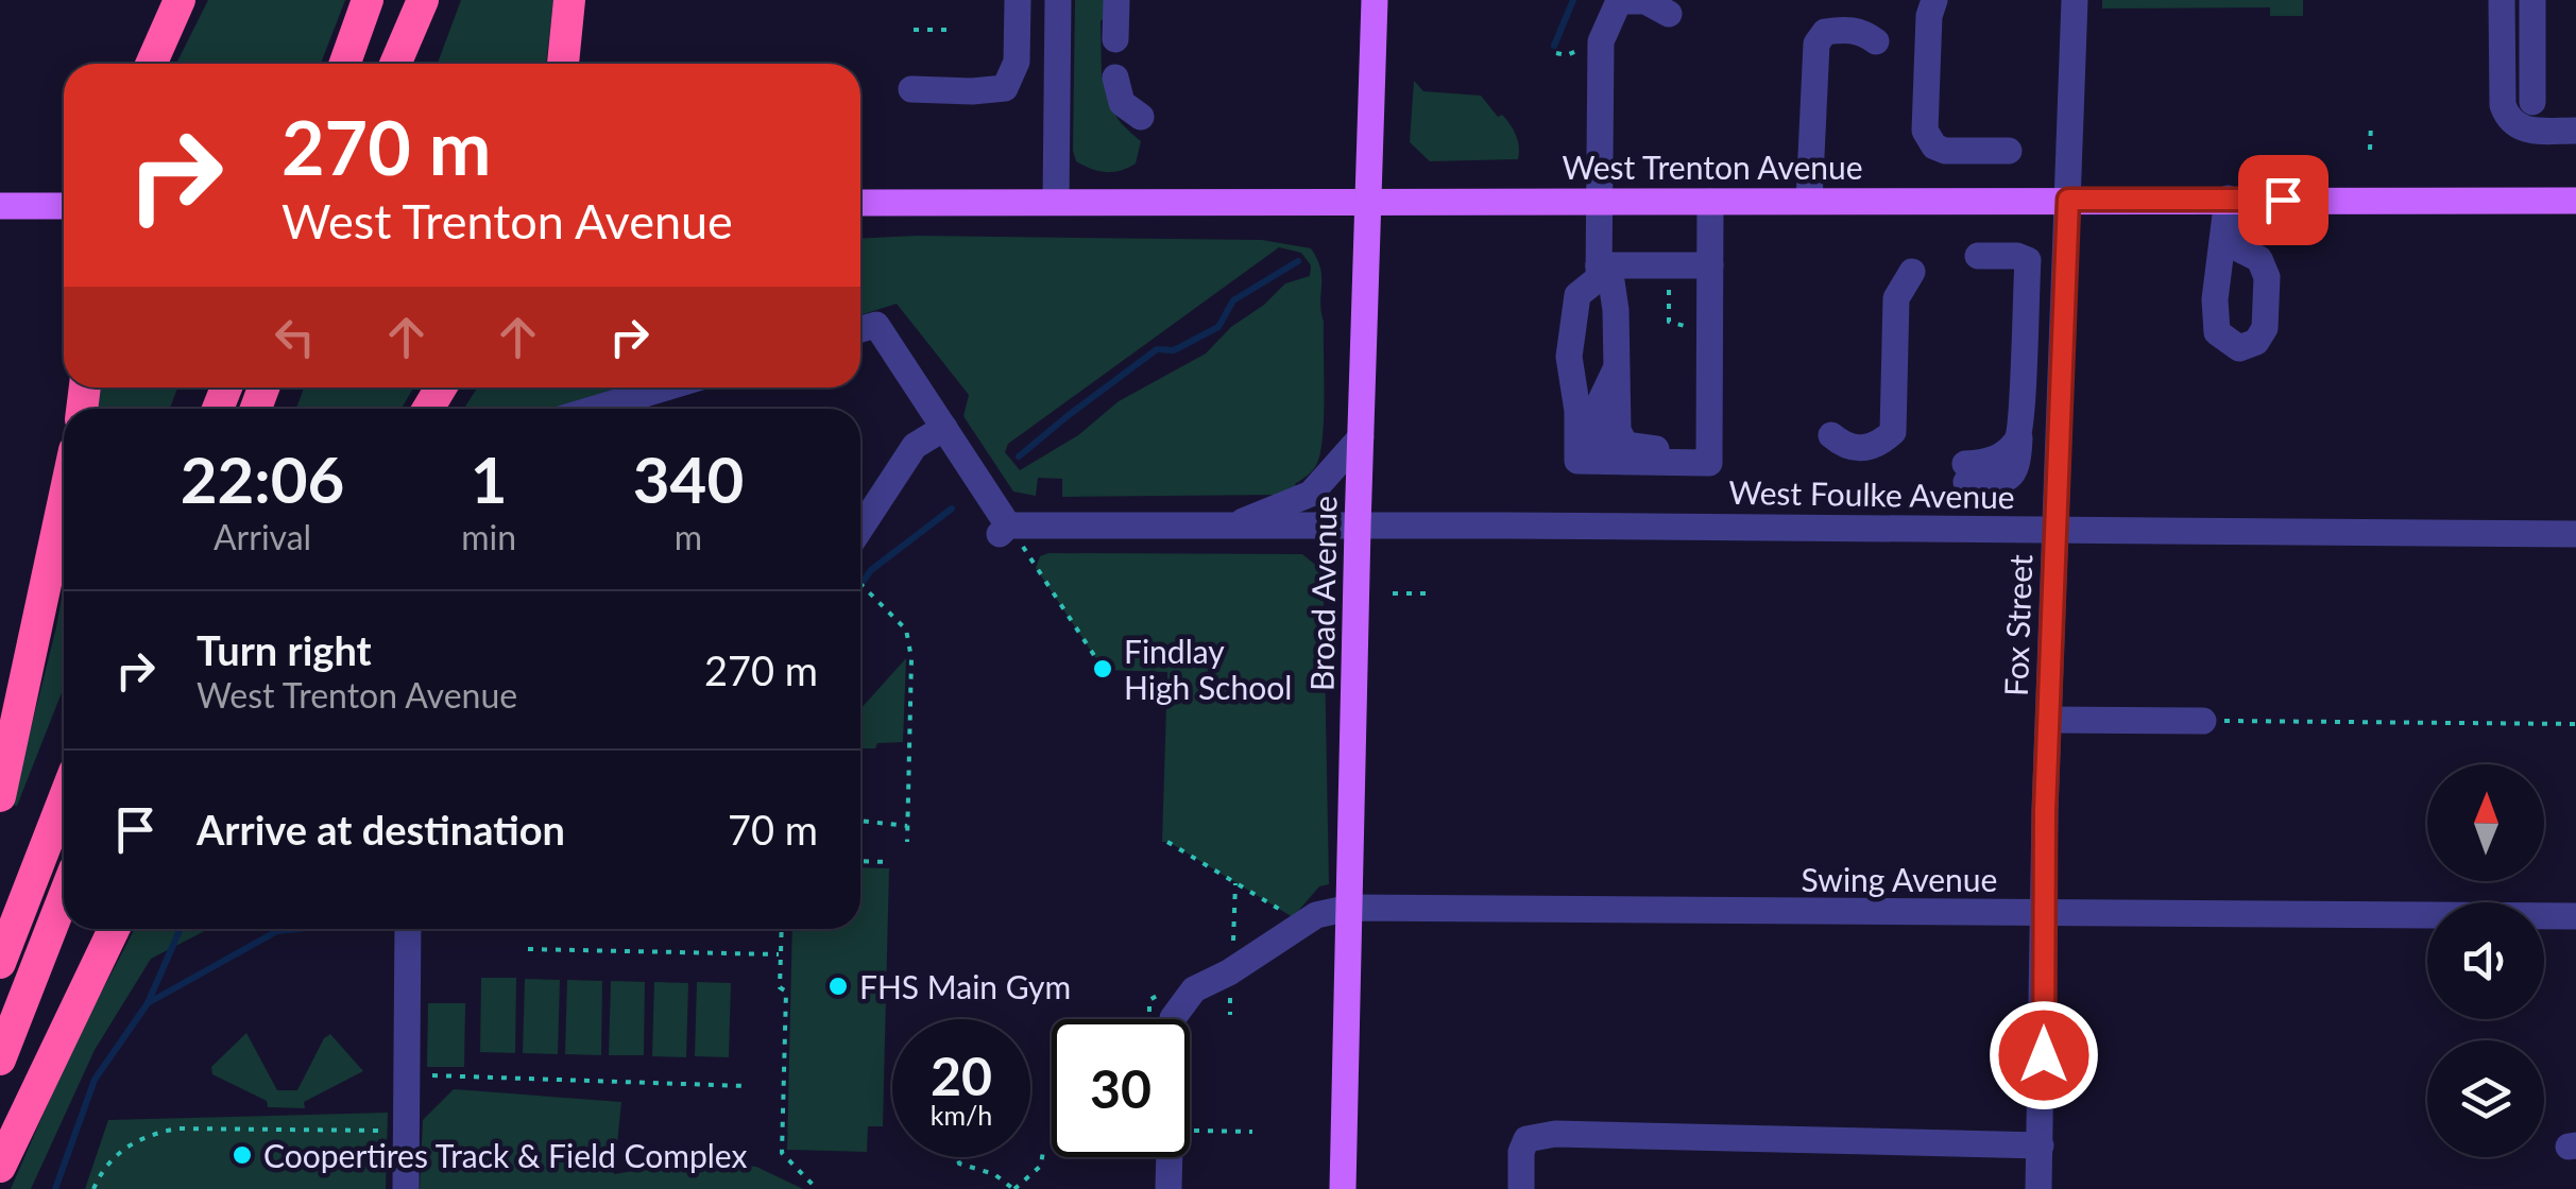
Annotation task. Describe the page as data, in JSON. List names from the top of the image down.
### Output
{
  "streets": {
    "main road": ["West Trenton Avenue", "Broad Avenue"],
    "street": ["West Foulke Avenue", "Fox Street", "Swing Avenue"]
  },
  "crossings": [
    ["West Trenton Avenue", "Broad Avenue"],
    ["West Trenton Avenue", "Fox Street"],
    ["West Foulke Avenue", "Broad Avenue"],
    ["West Foulke Avenue", "Fox Street"],
    ["Broad Avenue", "Swing Avenue"],
    ["Fox Street", "Swing Avenue"]
  ],
  "places": ["Findlay High School", "FHS Main Gym", "Coopertires Track & Field Complex"],
  "north": "top",
  "page": {
    "turn": ["270 m", "West Trenton Avenue"],
    "eta": [
      "22:06",
      "Arrival",
      "1",
      "min",
      "340",
      "m"
    ],
    "list": [
      {
        "name": "Turn right",
        "note": "West Trenton Avenue",
        "value": "270 m"
      },
      {
        "name": "Arrive at destination",
        "value": "70 m"
      }
    ],
    "speed": "20 km/h",
    "limit": "30"
  }
}
